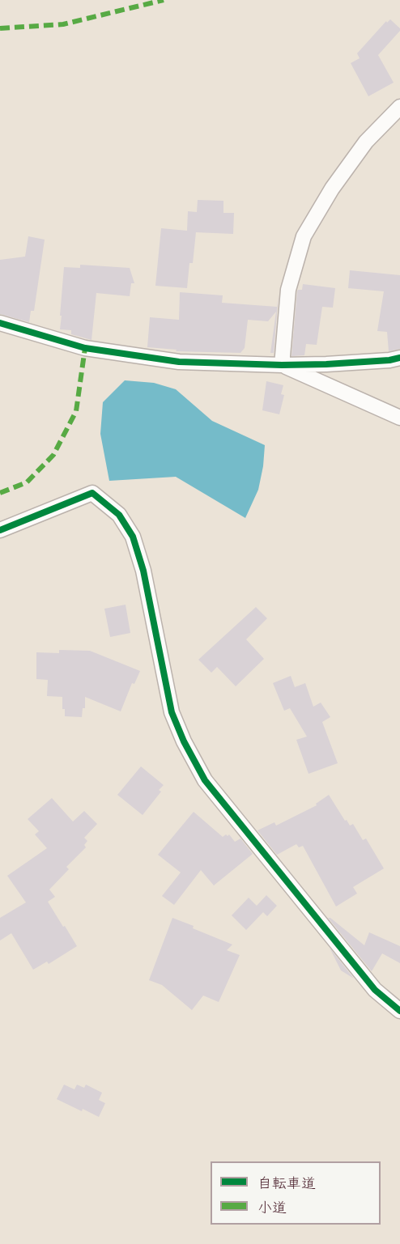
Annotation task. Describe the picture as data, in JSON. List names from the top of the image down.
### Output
{
  "legend": ["自転車道", "小道"]
}
